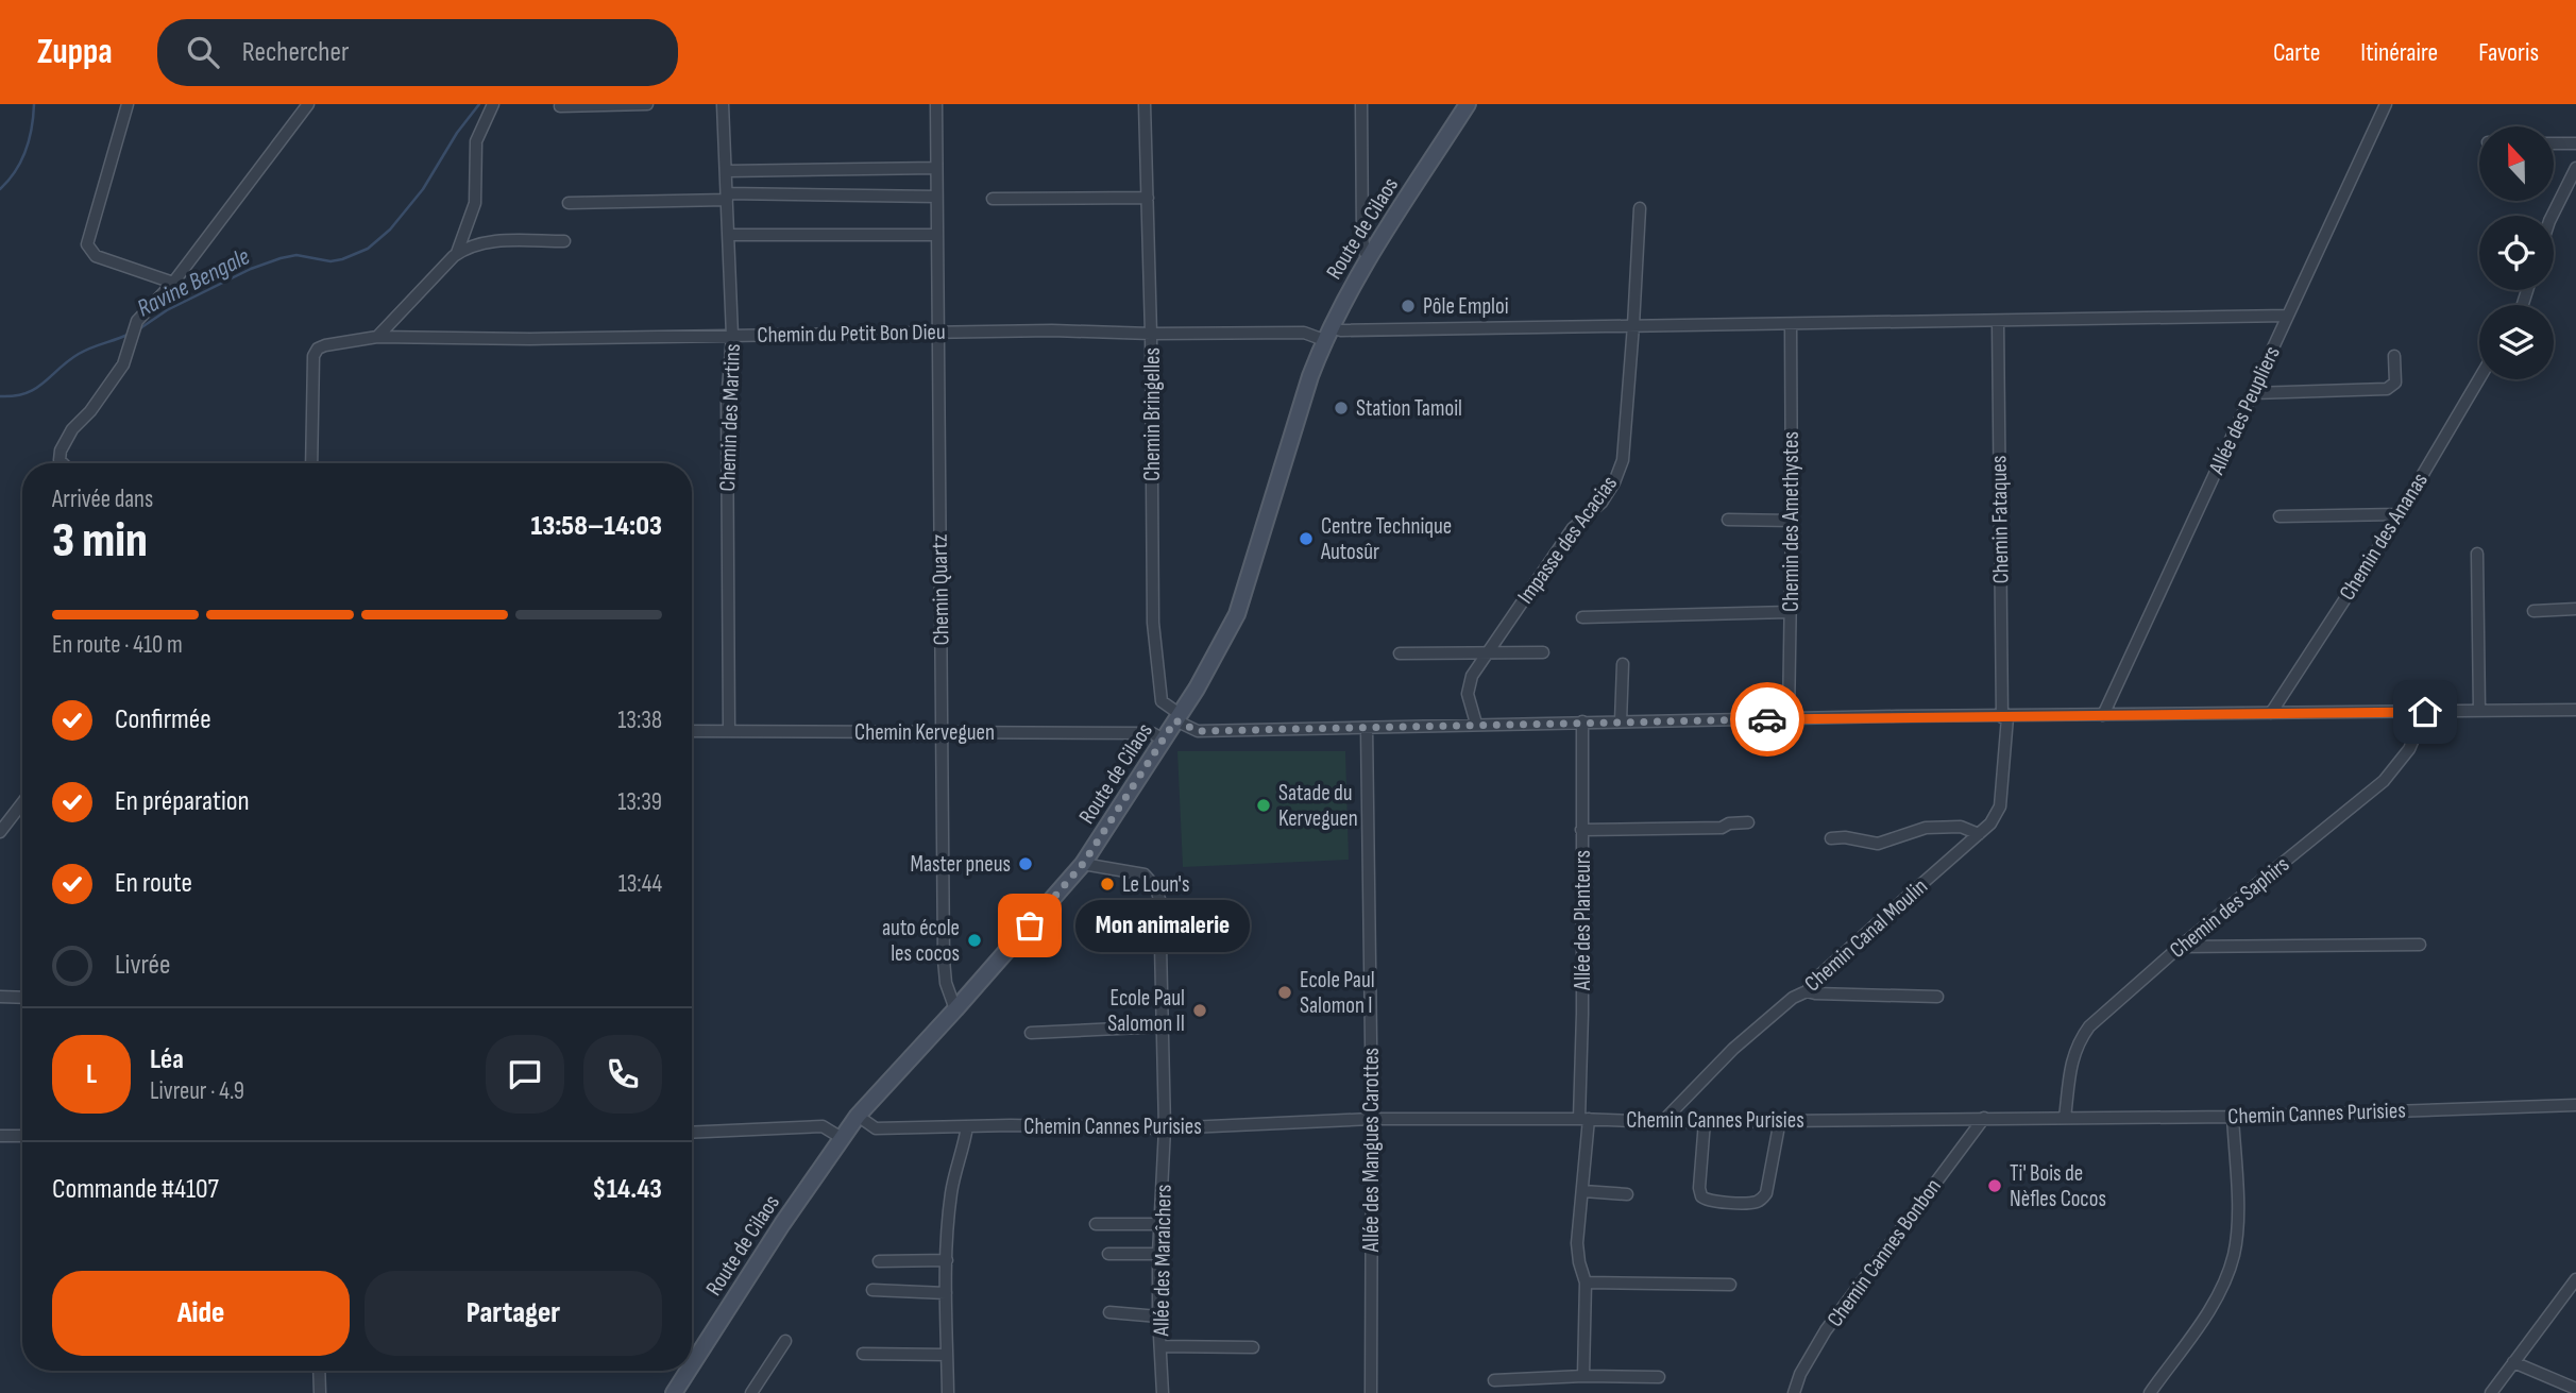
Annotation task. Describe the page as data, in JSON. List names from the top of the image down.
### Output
{
  "streets": {
    "main road": ["Route de Cilaos"],
    "street": [
      "Chemin du Petit Bon Dieu",
      "Allée des Peupliers",
      "Chemin Bringelles",
      "Chemin des Martins",
      "Chemin Fataques",
      "Chemin des Amethystes",
      "Chemin des Ananas",
      "Impasse des Acacias",
      "Chemin Quartz",
      "Chemin Kerveguen",
      "Chemin des Saphirs",
      "Allée des Planteurs",
      "Chemin Canal Moulin",
      "Chemin Cannes Purisies",
      "Allée des Mangues Carottes",
      "Chemin Cannes Bonbon",
      "Allée des Maraîchers"
    ]
  },
  "crossings": [
    ["Route de Cilaos", "Chemin du Petit Bon Dieu"],
    ["Route de Cilaos", "Chemin Bringelles"],
    ["Route de Cilaos", "Chemin Quartz"],
    ["Route de Cilaos", "Chemin Kerveguen"],
    ["Route de Cilaos", "Chemin Cannes Purisies"],
    ["Route de Cilaos", "Allée des Maraîchers"],
    ["Chemin du Petit Bon Dieu", "Allée des Peupliers"],
    ["Chemin du Petit Bon Dieu", "Chemin Bringelles"],
    ["Chemin du Petit Bon Dieu", "Chemin des Martins"],
    ["Chemin du Petit Bon Dieu", "Chemin Fataques"],
    ["Chemin du Petit Bon Dieu", "Chemin des Amethystes"],
    ["Chemin du Petit Bon Dieu", "Impasse des Acacias"],
    ["Chemin du Petit Bon Dieu", "Chemin Quartz"],
    ["Chemin des Martins", "Chemin Kerveguen"],
    ["Chemin Fataques", "Chemin Canal Moulin"],
    ["Chemin Quartz", "Chemin Kerveguen"],
    ["Chemin des Saphirs", "Chemin Cannes Purisies"],
    ["Allée des Planteurs", "Chemin Cannes Purisies"],
    ["Chemin Canal Moulin", "Chemin Cannes Purisies"],
    ["Chemin Cannes Purisies", "Allée des Mangues Carottes"],
    ["Chemin Cannes Purisies", "Chemin Cannes Bonbon"],
    ["Chemin Cannes Purisies", "Allée des Maraîchers"]
  ],
  "water": ["Ravine Bengale"],
  "places": [
    "Pôle Emploi",
    "Station Tamoil",
    "Centre Technique Autosûr",
    "Satade du Kerveguen",
    "Master pneus",
    "Le Loun's",
    "Mon animalerie",
    "auto école les cocos",
    "Ecole Paul Salomon I",
    "Ecole Paul Salomon II",
    "Ti' Bois de Nèfles Cocos"
  ],
  "north": "top",
  "page": {
    "header": "Zuppa",
    "search": "Rechercher",
    "nav": ["Carte", "Itinéraire", "Favoris"],
    "heading": ["3 min", "Arrivée dans", "13:58–14:03"],
    "panel": [
      "Léa",
      "Livreur · 4.9",
      "Commande #4107",
      "$14.43"
    ],
    "bar": "En route · 410 m",
    "list": [
      ["Confirmée", "13:38"],
      ["En préparation", "13:39"],
      ["En route", "13:44"],
      "Livrée"
    ],
    "bubble": "Mon animalerie",
    "round": "L",
    "buttons": ["Aide", "Partager"]
  }
}
